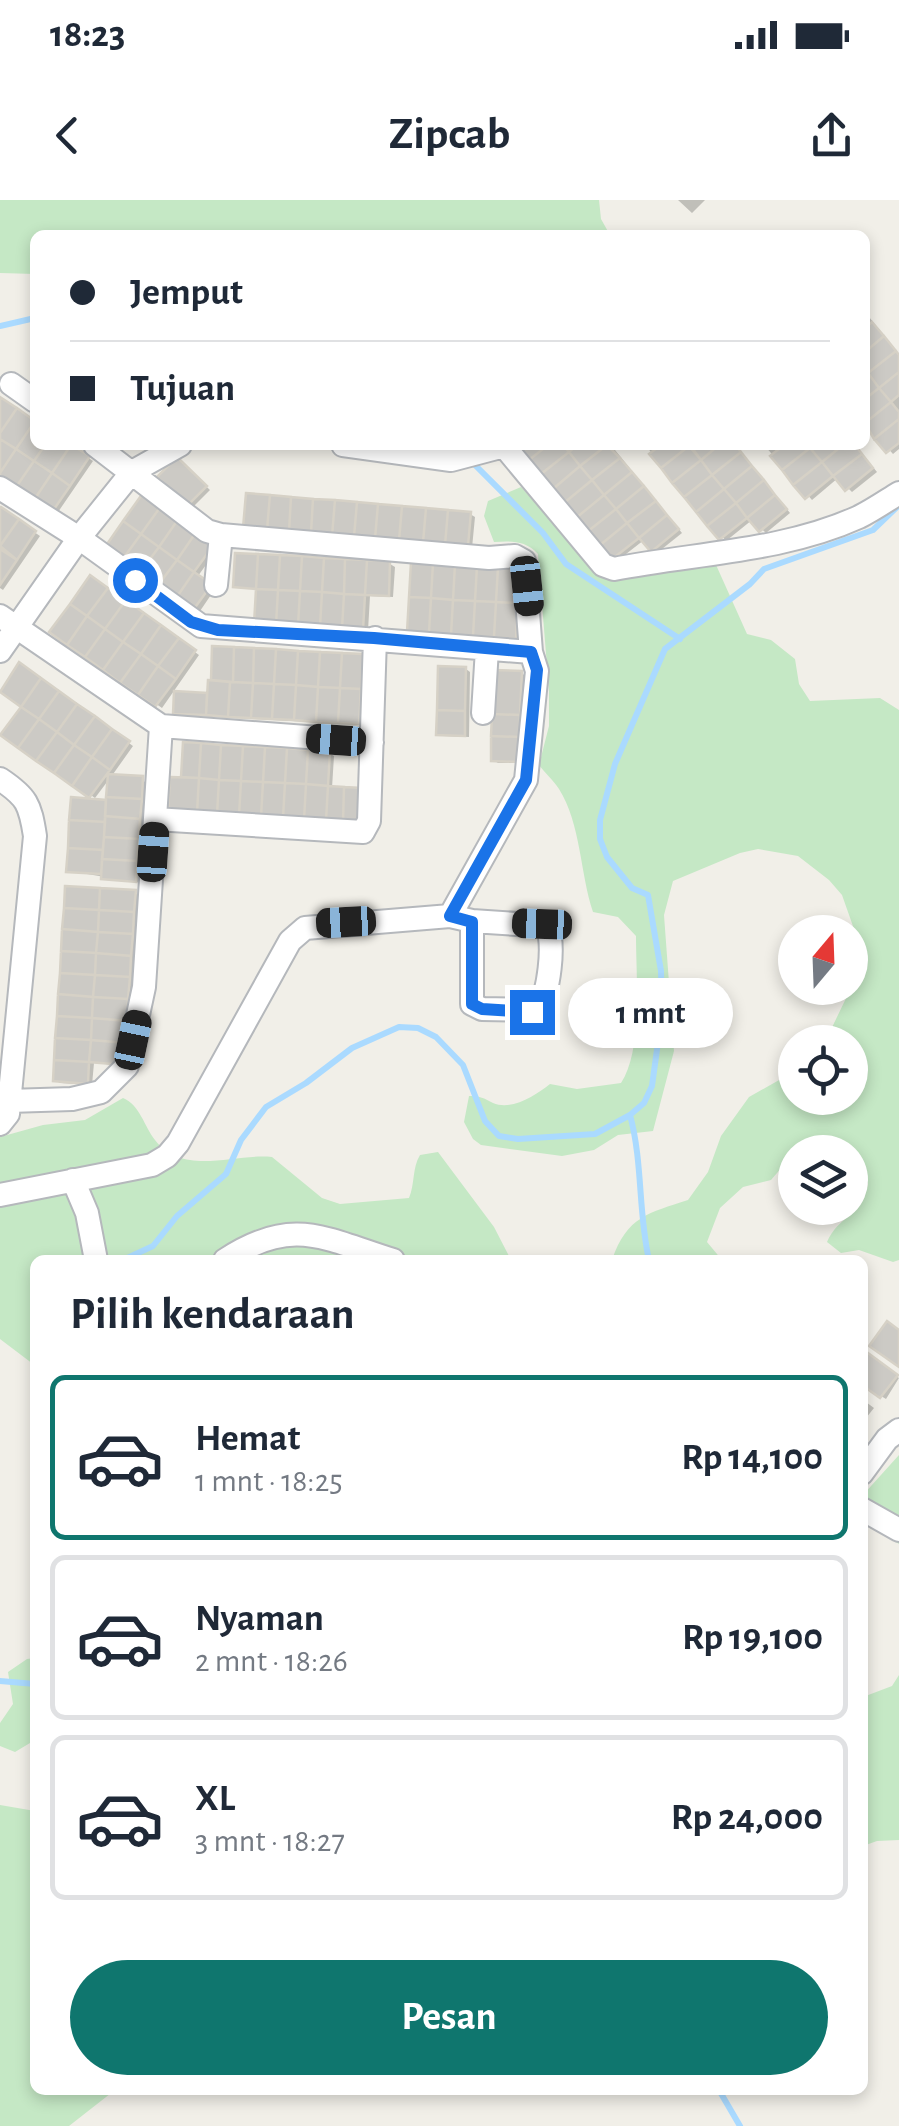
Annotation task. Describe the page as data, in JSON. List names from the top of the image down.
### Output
{
  "north": "top",
  "page": {
    "status": "18:23",
    "header": "Zipcab",
    "banner": ["Jemput", "Tujuan"],
    "bubble": "1 mnt",
    "heading": "Pilih kendaraan",
    "list": [
      {
        "name": "Hemat",
        "note": "1 mnt · 18:25",
        "value": "Rp 14,100"
      },
      {
        "name": "Nyaman",
        "note": "2 mnt · 18:26",
        "value": "Rp 19,100"
      },
      {
        "name": "XL",
        "note": "3 mnt · 18:27",
        "value": "Rp 24,000"
      }
    ],
    "buttons": "Pesan"
  }
}
